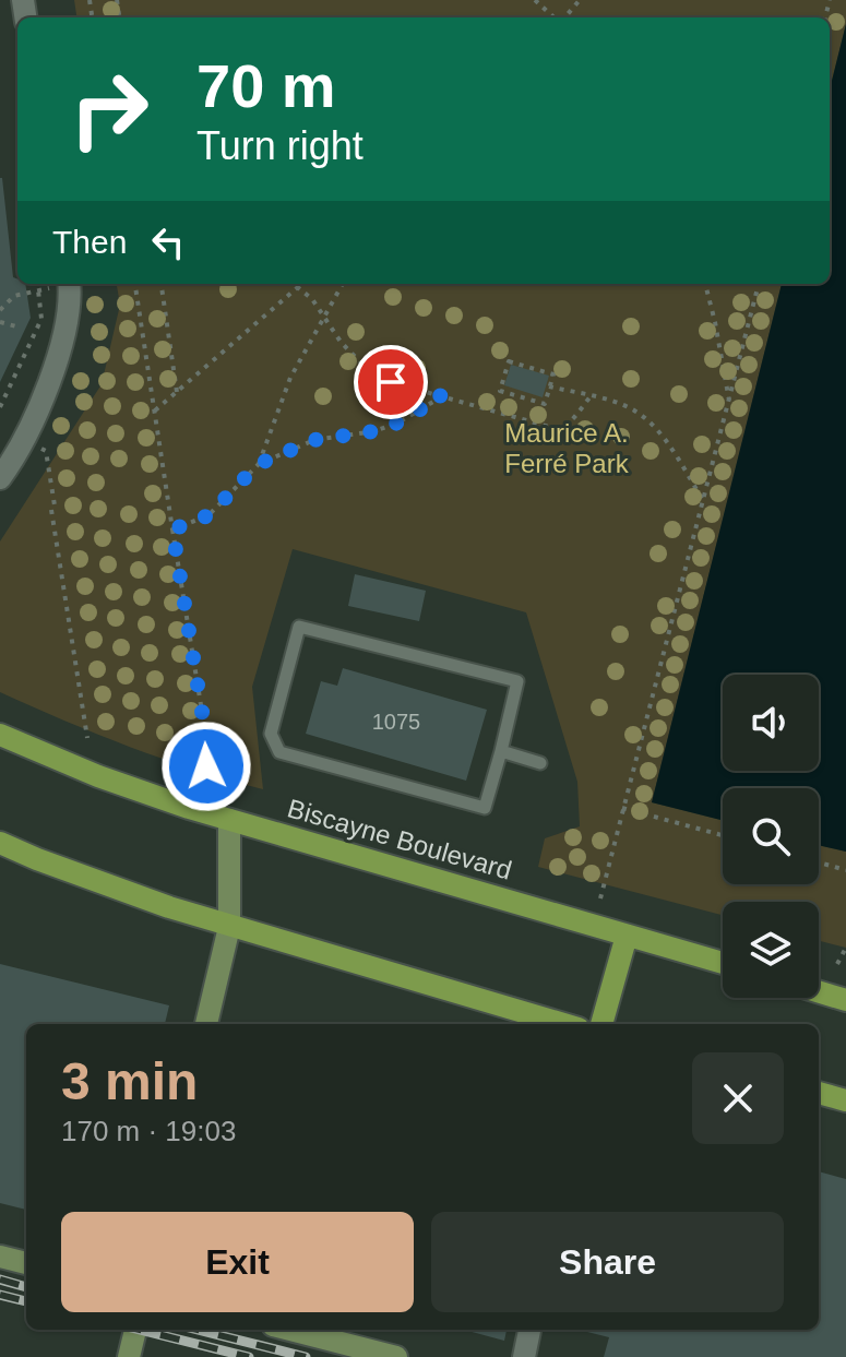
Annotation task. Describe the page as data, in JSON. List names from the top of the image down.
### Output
{
  "streets": {
    "main road": ["Biscayne Boulevard"]
  },
  "parks": ["Maurice A. Ferré Park"],
  "house_numbers": ["1075"],
  "page": {
    "turn": ["70 m", "Turn right"],
    "then": "Then",
    "heading": ["3 min", "170 m · 19:03"],
    "buttons": ["Exit", "Share"]
  }
}
